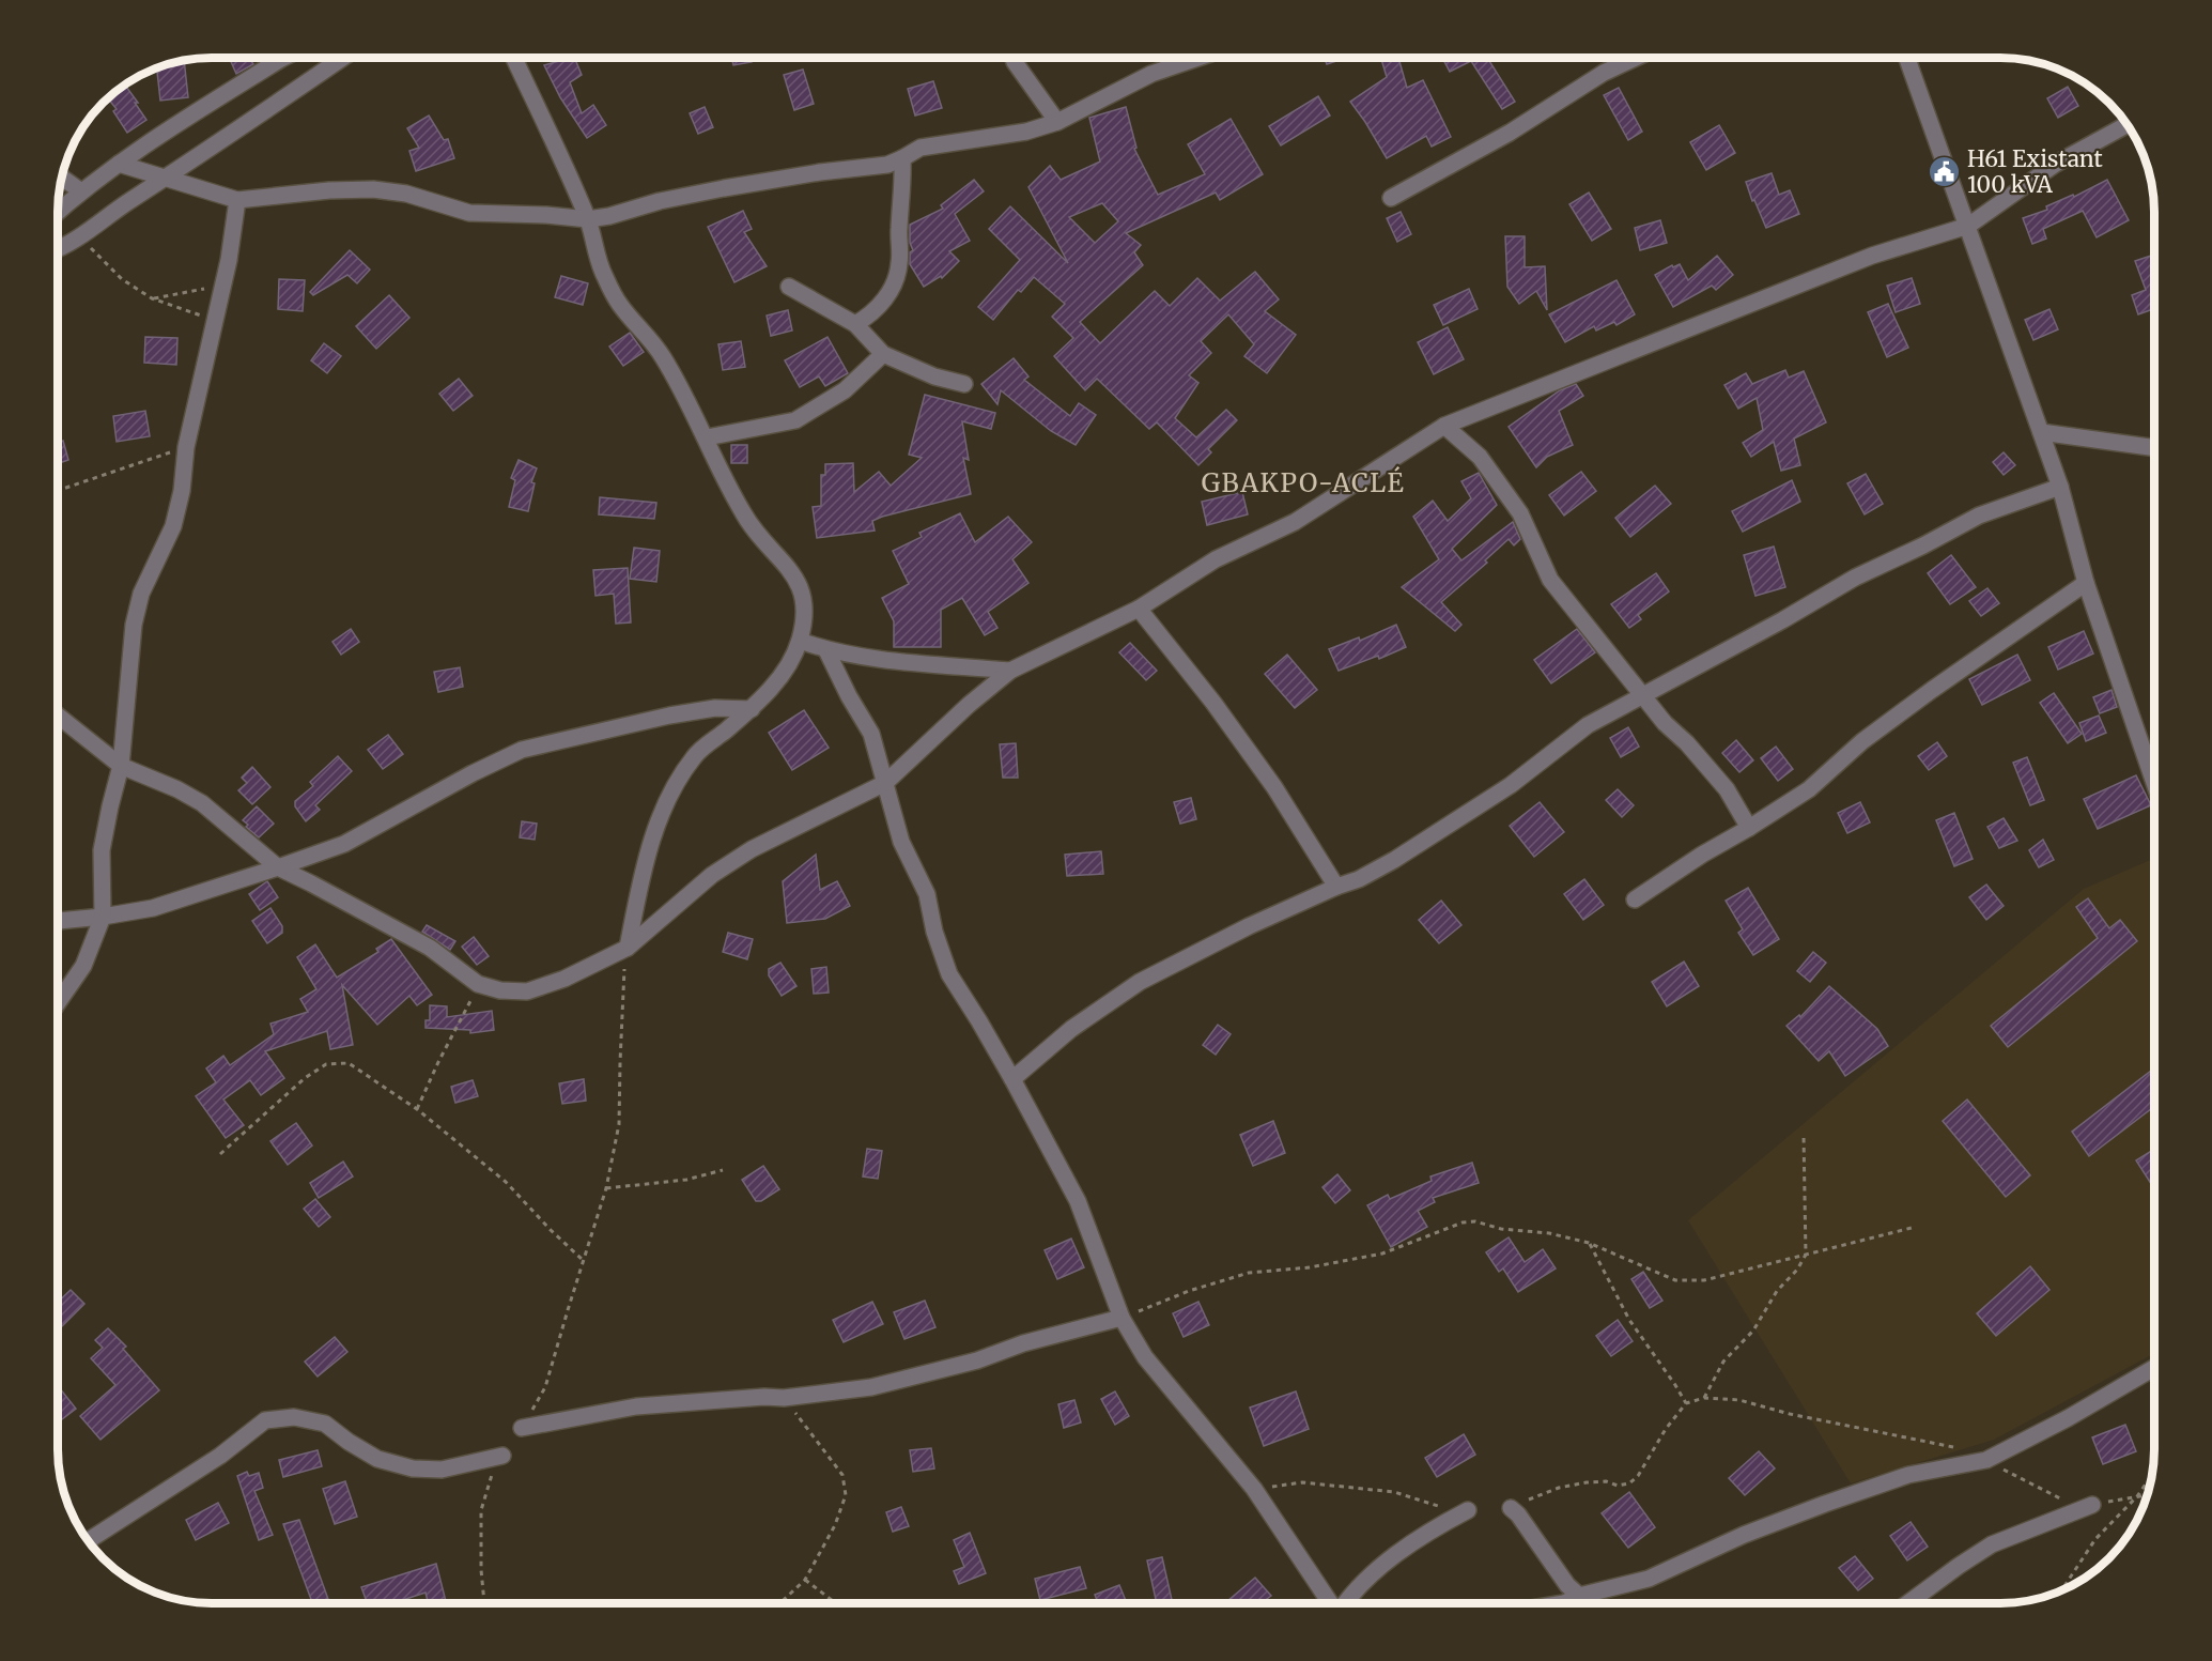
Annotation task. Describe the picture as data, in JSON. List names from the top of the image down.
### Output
{
  "districts": ["GBAKPO-ACLÉ"],
  "places": {
    "public building": ["H61 Existant 100 kVA"]
  }
}
